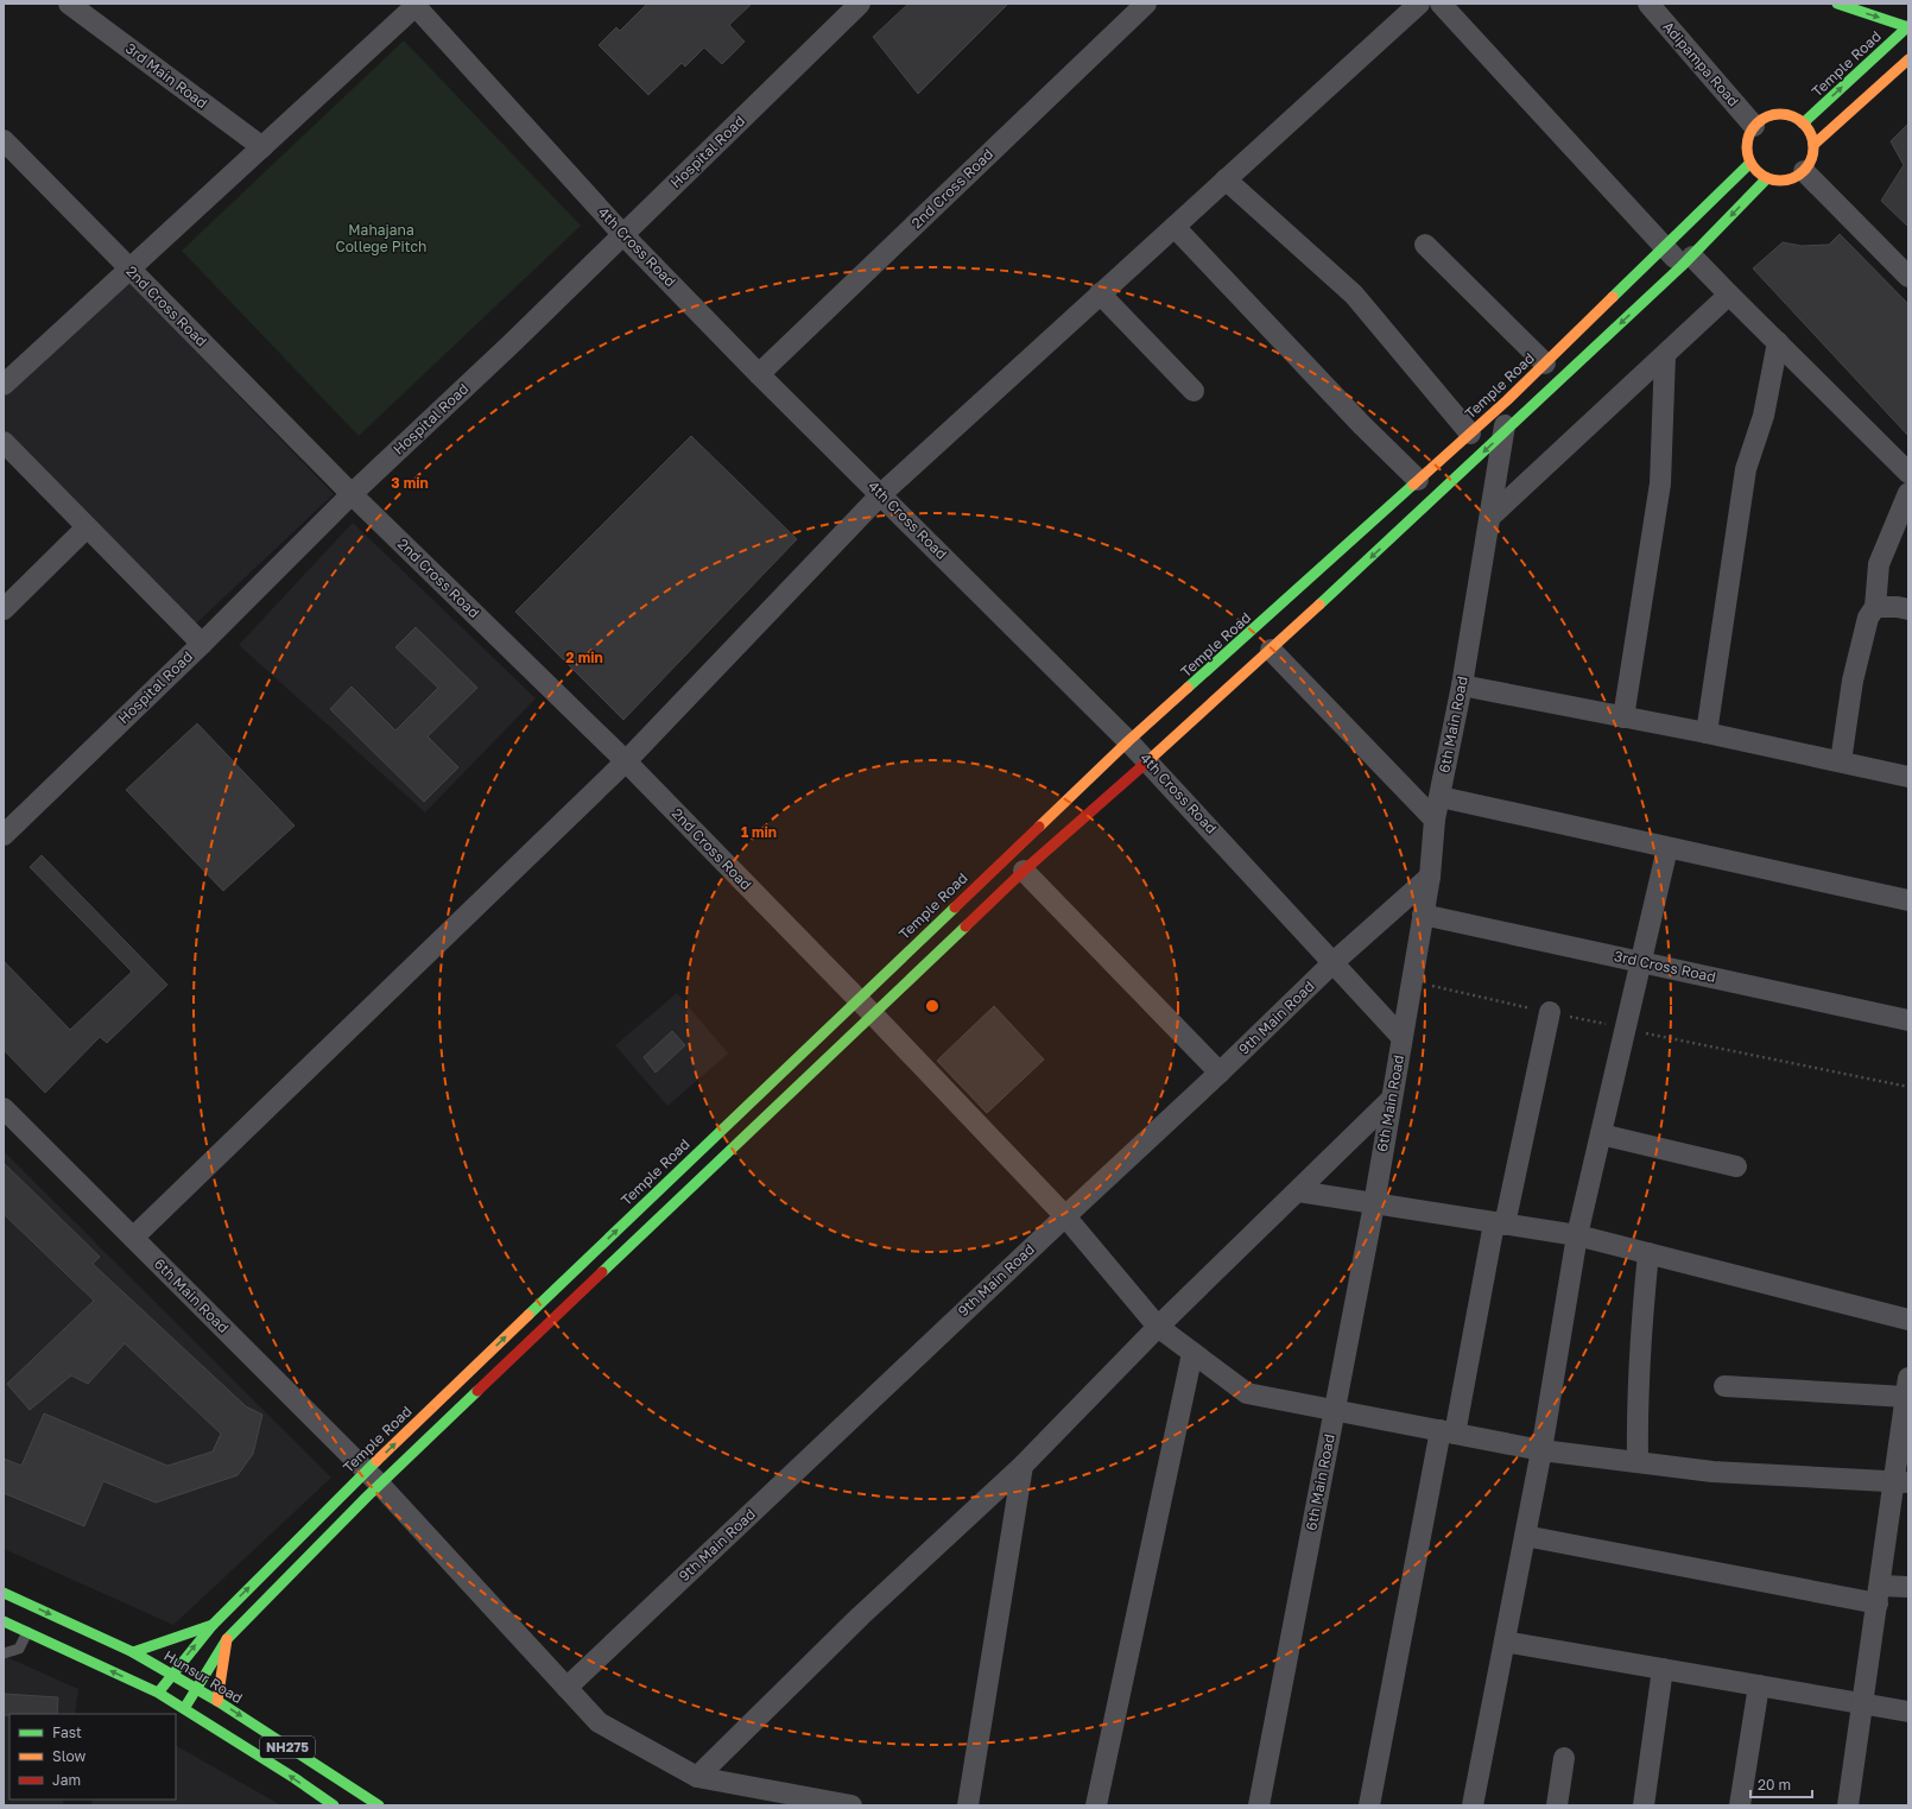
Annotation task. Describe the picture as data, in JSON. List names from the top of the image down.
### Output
{
  "streets": {
    "street": [
      "Adipampa Road",
      "Temple Road",
      "3rd Main Road",
      "Hospital Road",
      "2nd Cross Road",
      "4th Cross Road",
      "6th Main Road",
      "3rd Cross Road",
      "9th Main Road",
      "Hunsur Road",
      "NH275"
    ]
  },
  "crossings": [
    ["Adipampa Road", "Temple Road"],
    ["Temple Road", "2nd Cross Road"],
    ["Temple Road", "4th Cross Road"],
    ["Temple Road", "6th Main Road"],
    ["Temple Road", "Hunsur Road"],
    ["Hospital Road", "2nd Cross Road"],
    ["Hospital Road", "4th Cross Road"],
    ["2nd Cross Road", "4th Cross Road"],
    ["2nd Cross Road", "6th Main Road"],
    ["2nd Cross Road", "9th Main Road"],
    ["4th Cross Road", "6th Main Road"],
    ["4th Cross Road", "9th Main Road"],
    ["6th Main Road", "3rd Cross Road"],
    ["6th Main Road", "9th Main Road"]
  ],
  "parks": ["Mahajana College Pitch"],
  "legend": ["Fast", "Slow", "Jam"],
  "scale_bar": "20 m",
  "rings": ["3 min", "2 min", "1 min"]
}
